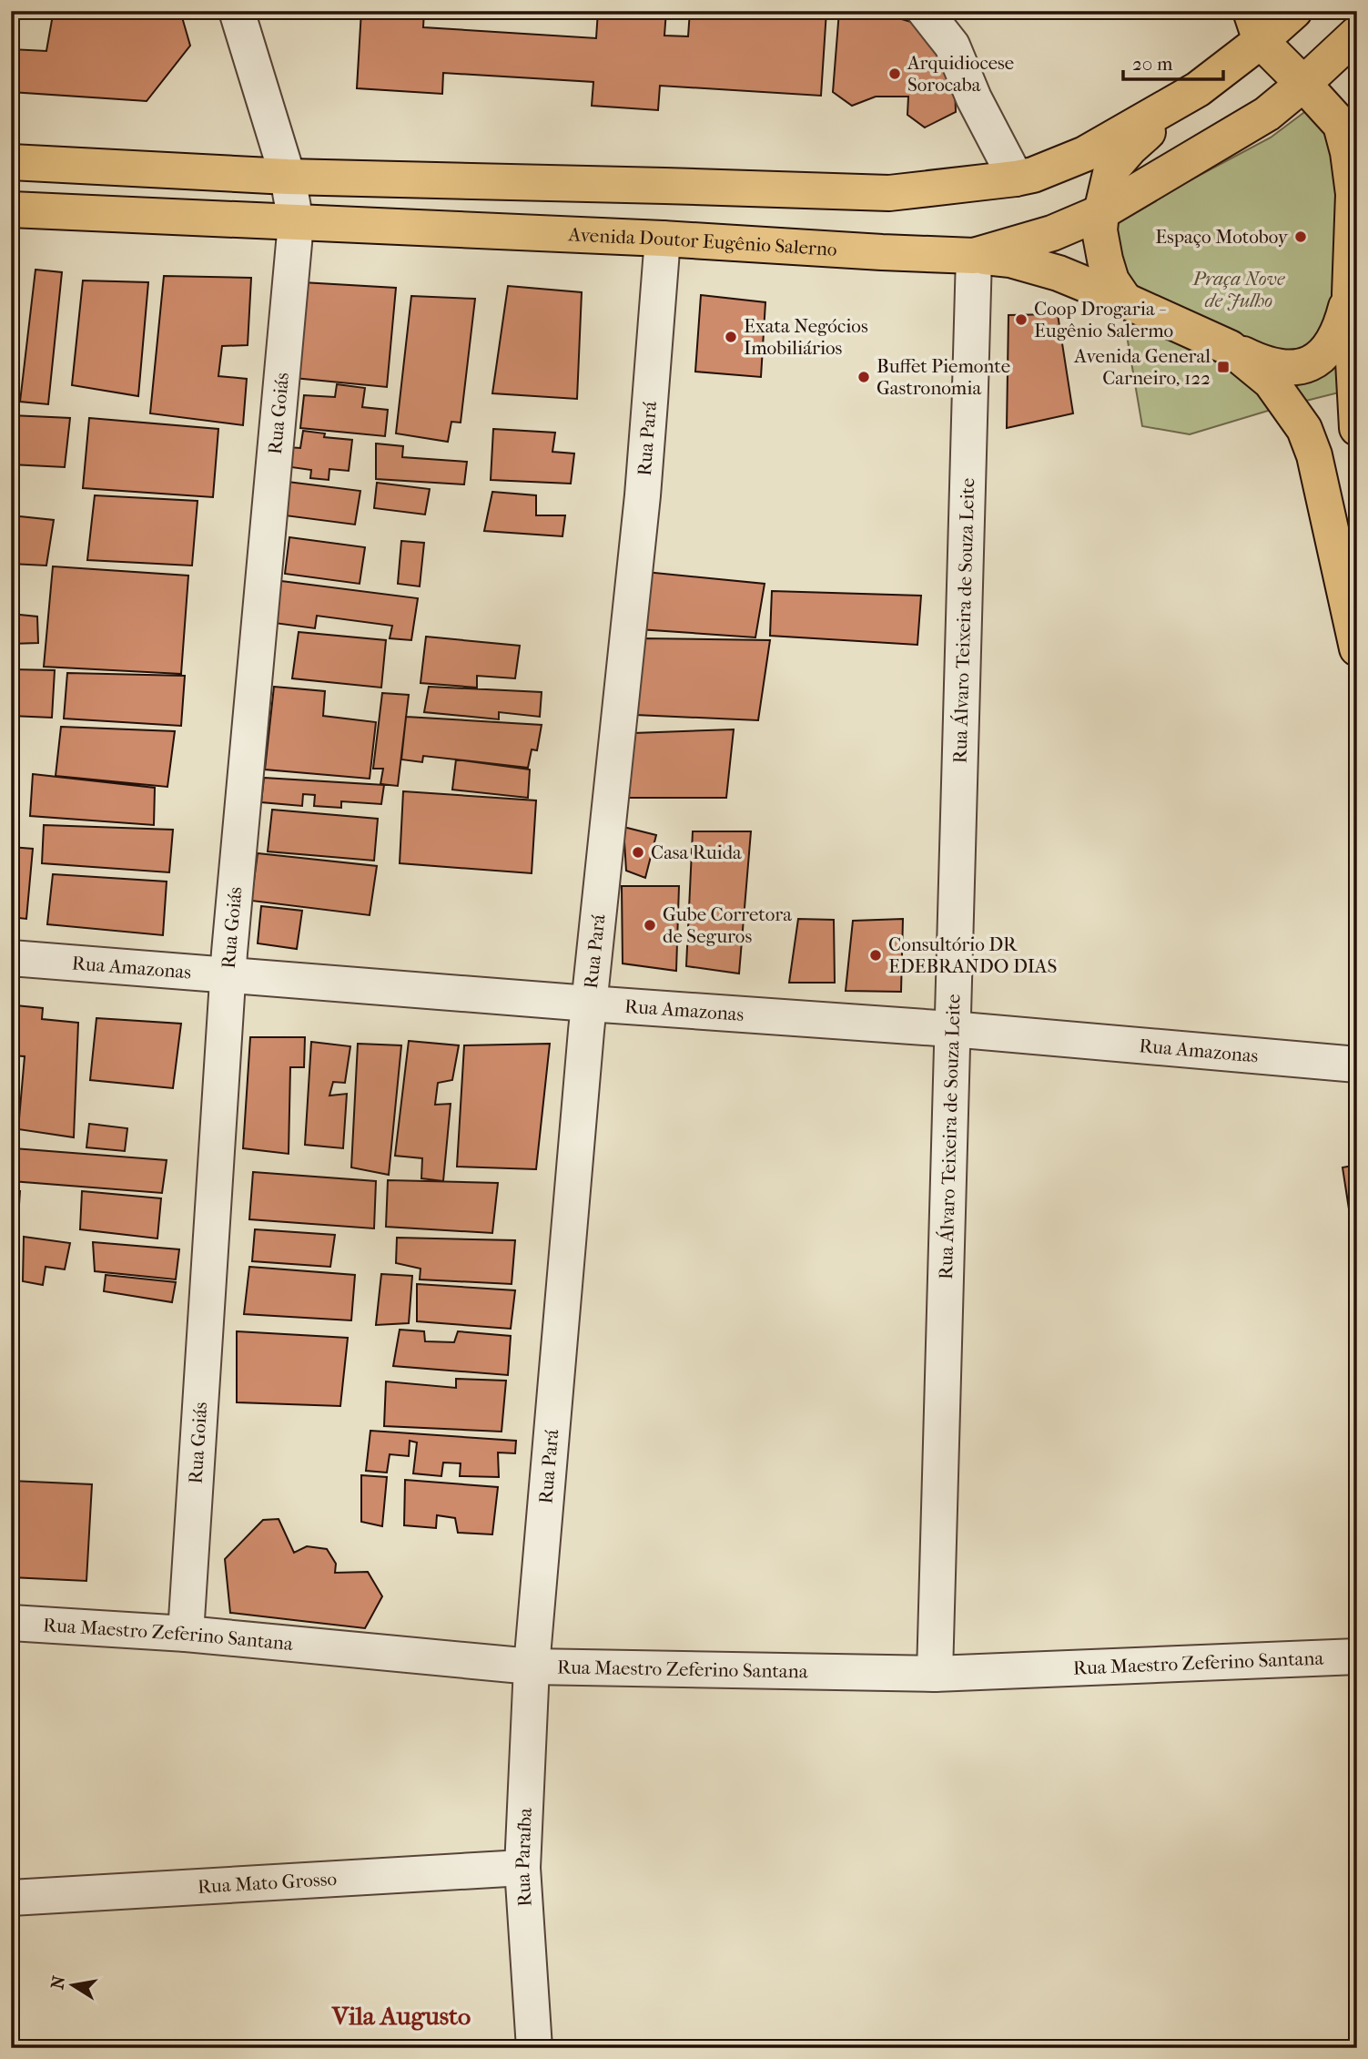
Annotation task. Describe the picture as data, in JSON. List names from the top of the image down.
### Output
{
  "streets": {
    "main road": ["Avenida Doutor Eugênio Salerno"],
    "street": [
      "Rua Goiás",
      "Rua Pará",
      "Rua Álvaro Teixeira de Souza Leite",
      "Rua Amazonas",
      "Rua Maestro Zeferino Santana",
      "Rua Paraíba",
      "Rua Mato Grosso"
    ]
  },
  "crossings": [
    ["Avenida Doutor Eugênio Salerno", "Rua Goiás"],
    ["Avenida Doutor Eugênio Salerno", "Rua Pará"],
    ["Avenida Doutor Eugênio Salerno", "Rua Álvaro Teixeira de Souza Leite"],
    ["Rua Goiás", "Rua Amazonas"],
    ["Rua Goiás", "Rua Maestro Zeferino Santana"],
    ["Rua Pará", "Rua Amazonas"],
    ["Rua Pará", "Rua Maestro Zeferino Santana"],
    ["Rua Pará", "Rua Paraíba"],
    ["Rua Álvaro Teixeira de Souza Leite", "Rua Amazonas"],
    ["Rua Álvaro Teixeira de Souza Leite", "Rua Maestro Zeferino Santana"],
    ["Rua Maestro Zeferino Santana", "Rua Paraíba"],
    ["Rua Paraíba", "Rua Mato Grosso"]
  ],
  "districts": ["Vila Augusto"],
  "parks": ["Praça Nove de Julho"],
  "places": {
    "other": [
      "Arquidiocese Sorocaba",
      "Espaço Motoboy",
      "Coop Drogaria - Eugênio Salermo",
      "Exata Negócios Imobiliários",
      "Buffet Piemonte Gastronomia",
      "Casa Ruida",
      "Gube Corretora de Seguros",
      "Consultório DR EDEBRANDO DIAS"
    ],
    "transit": ["Avenida General Carneiro, 122"]
  },
  "scale_bar": "20 m",
  "north": "left"
}
